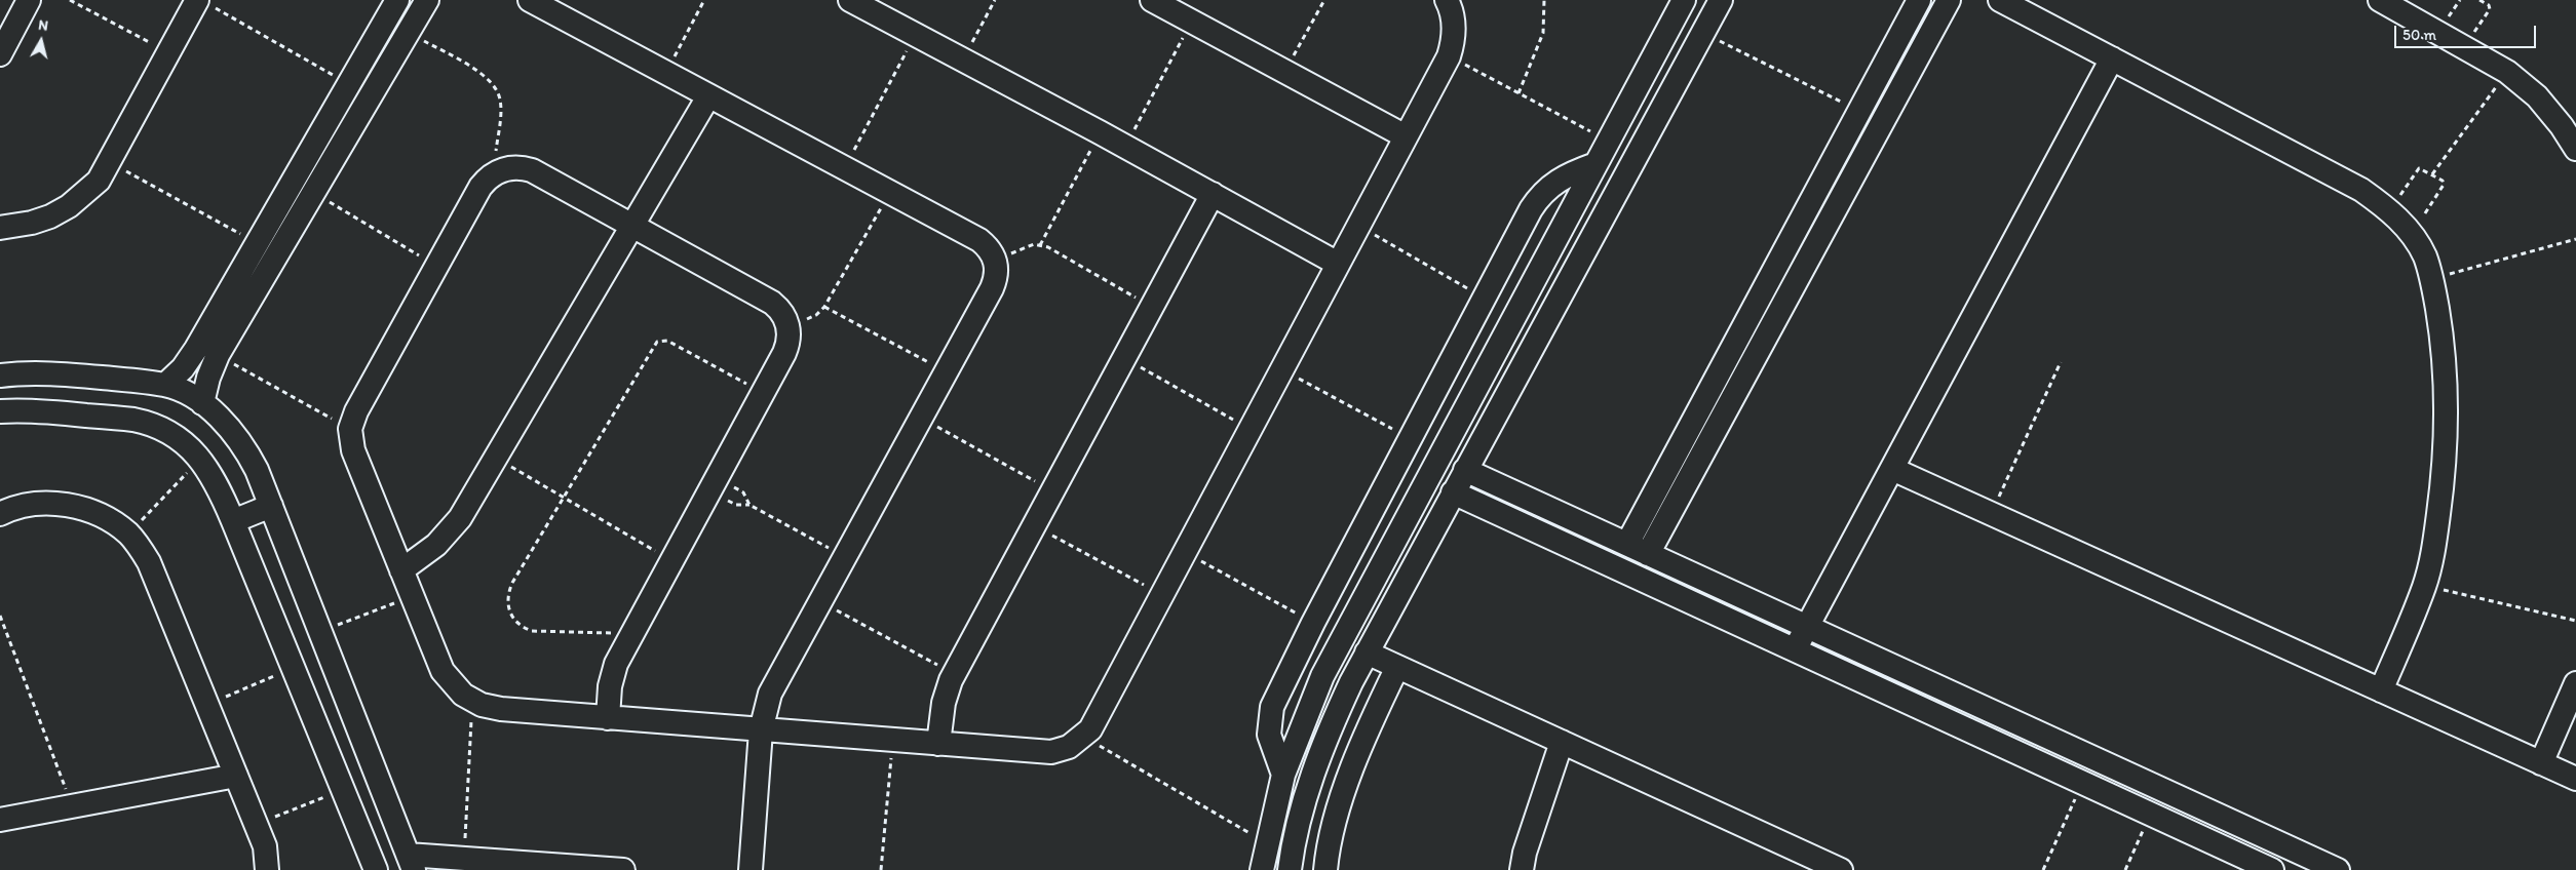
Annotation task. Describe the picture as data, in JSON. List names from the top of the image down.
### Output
{
  "scale_bar": "50 m",
  "north": "top"
}
